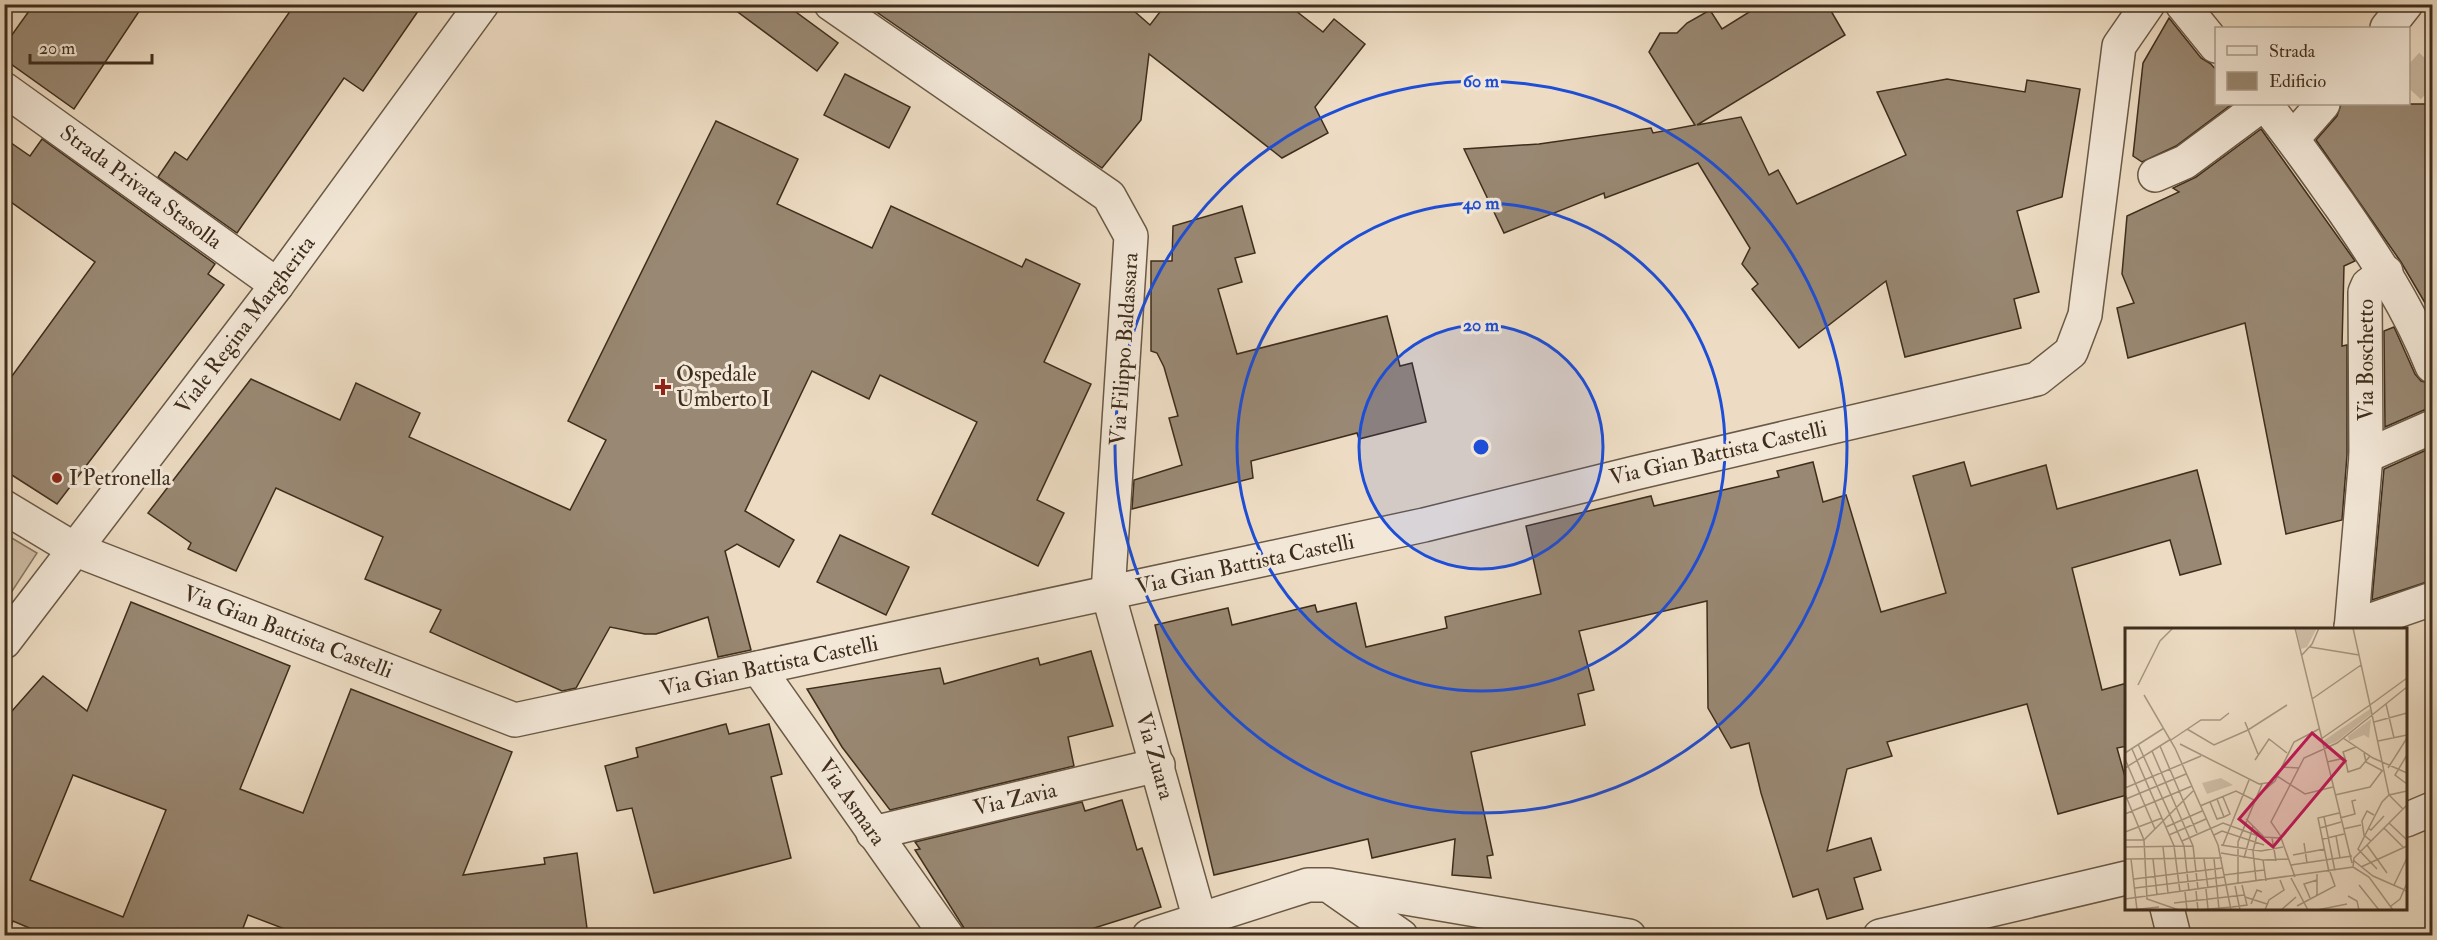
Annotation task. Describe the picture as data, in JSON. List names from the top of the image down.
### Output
{
  "streets": {
    "street": [
      "Strada Privata Stasolla",
      "Viale Regina Margherita",
      "Via Filippo Baldassara",
      "Via Boschetto",
      "Via Gian Battista Castelli",
      "Via Zuara",
      "Via Zavia",
      "Via Asmara"
    ]
  },
  "crossings": [
    ["Strada Privata Stasolla", "Viale Regina Margherita"],
    ["Viale Regina Margherita", "Via Gian Battista Castelli"],
    ["Via Filippo Baldassara", "Via Gian Battista Castelli"],
    ["Via Filippo Baldassara", "Via Zuara"],
    ["Via Gian Battista Castelli", "Via Zuara"],
    ["Via Gian Battista Castelli", "Via Asmara"],
    ["Via Zuara", "Via Zavia"],
    ["Via Zavia", "Via Asmara"]
  ],
  "places": {
    "health": ["Ospedale Umberto I"],
    "other": ["I Petronella"]
  },
  "legend": ["Strada", "Edificio"],
  "scale_bar": "20 m",
  "rings": ["60 m", "40 m", "20 m"]
}
